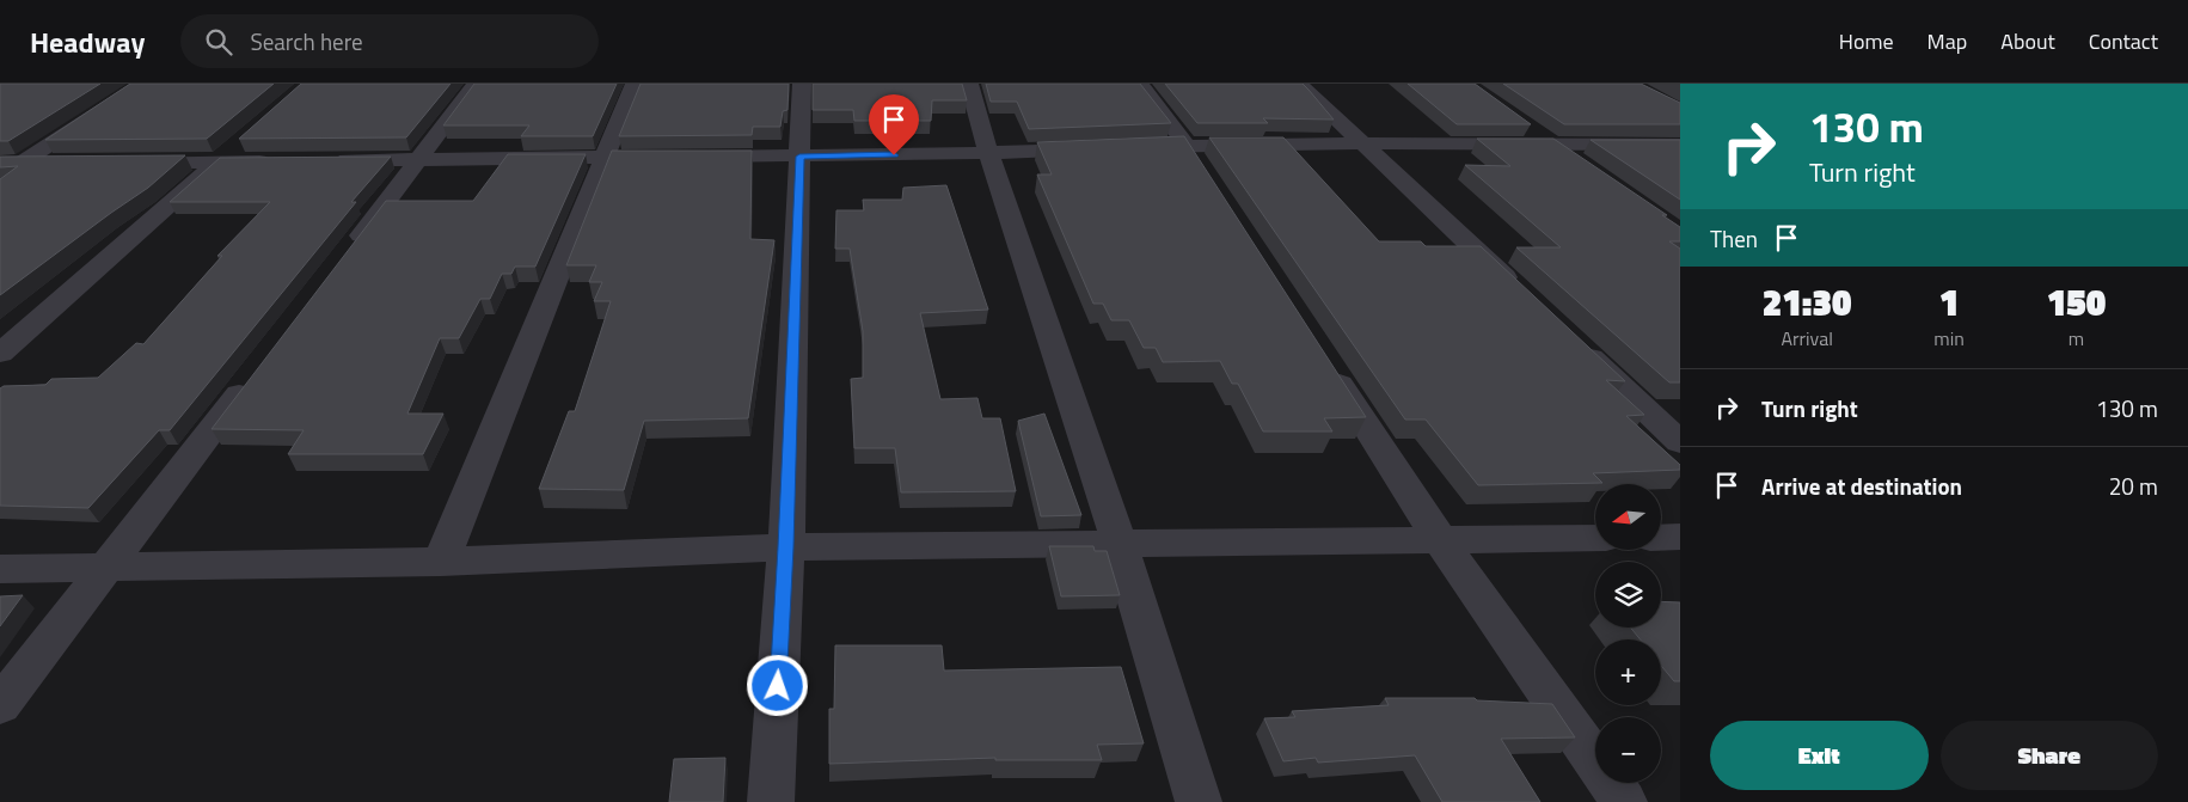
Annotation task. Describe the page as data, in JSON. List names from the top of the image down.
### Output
{
  "north": "left",
  "page": {
    "header": "Headway",
    "search": "Search here",
    "nav": [
      "Home",
      "Map",
      "About",
      "Contact"
    ],
    "turn": ["130 m", "Turn right"],
    "then": "Then",
    "eta": [
      "21:30",
      "Arrival",
      "1",
      "min",
      "150",
      "m"
    ],
    "list": [
      {
        "name": "Turn right",
        "value": "130 m"
      },
      {
        "name": "Arrive at destination",
        "value": "20 m"
      }
    ],
    "map_buttons": ["+", "−"],
    "buttons": ["Exit", "Share"]
  }
}
